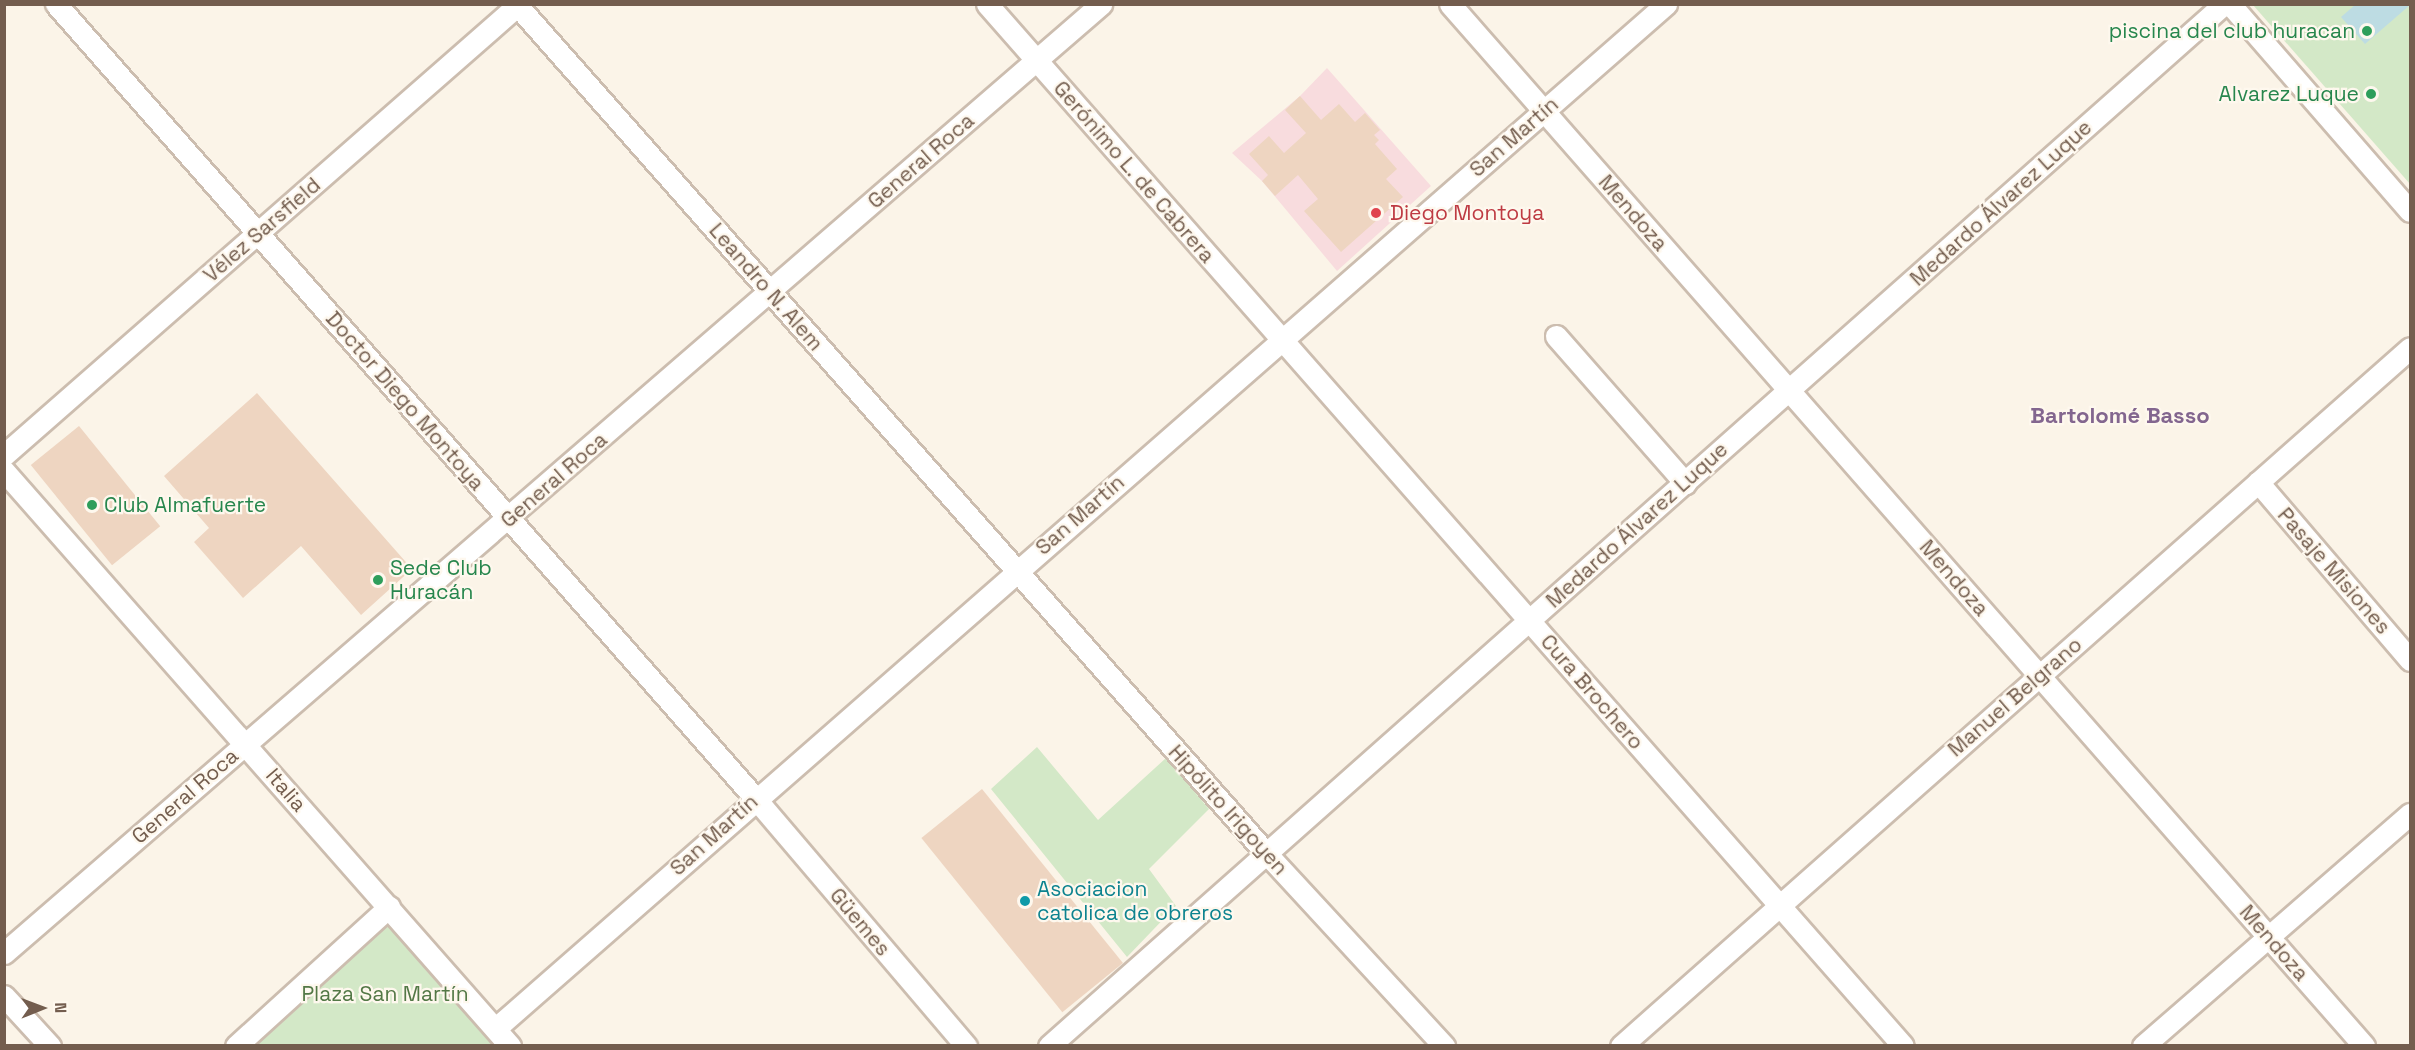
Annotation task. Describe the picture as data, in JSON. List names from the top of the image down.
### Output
{
  "streets": {
    "street": [
      "San Martín",
      "General Roca",
      "Gerónimo L. de Cabrera",
      "Medardo Álvarez Luque",
      "Mendoza",
      "Vélez Sarsfield",
      "Leandro N. Alem",
      "Doctor Diego Montoya",
      "Pasaje Misiones",
      "Cura Brochero",
      "Manuel Belgrano",
      "Italia",
      "Hipólito Irigoyen",
      "Güemes"
    ]
  },
  "crossings": [
    ["San Martín", "Gerónimo L. de Cabrera"],
    ["San Martín", "Mendoza"],
    ["San Martín", "Leandro N. Alem"],
    ["San Martín", "Doctor Diego Montoya"],
    ["San Martín", "Cura Brochero"],
    ["San Martín", "Italia"],
    ["San Martín", "Hipólito Irigoyen"],
    ["San Martín", "Güemes"],
    ["General Roca", "Gerónimo L. de Cabrera"],
    ["General Roca", "Leandro N. Alem"],
    ["General Roca", "Doctor Diego Montoya"],
    ["General Roca", "Italia"],
    ["Gerónimo L. de Cabrera", "Cura Brochero"],
    ["Medardo Álvarez Luque", "Mendoza"],
    ["Medardo Álvarez Luque", "Cura Brochero"],
    ["Medardo Álvarez Luque", "Hipólito Irigoyen"],
    ["Mendoza", "Manuel Belgrano"],
    ["Vélez Sarsfield", "Leandro N. Alem"],
    ["Vélez Sarsfield", "Doctor Diego Montoya"],
    ["Leandro N. Alem", "Hipólito Irigoyen"],
    ["Doctor Diego Montoya", "Güemes"],
    ["Pasaje Misiones", "Manuel Belgrano"],
    ["Cura Brochero", "Manuel Belgrano"]
  ],
  "districts": ["Bartolomé Basso"],
  "parks": ["Plaza San Martín"],
  "places": [
    "piscina del club huracan",
    "Alvarez Luque",
    "Diego Montoya",
    "Club Almafuerte",
    "Sede Club Huracán",
    "Asociacion catolica de obreros"
  ],
  "north": "right"
}
